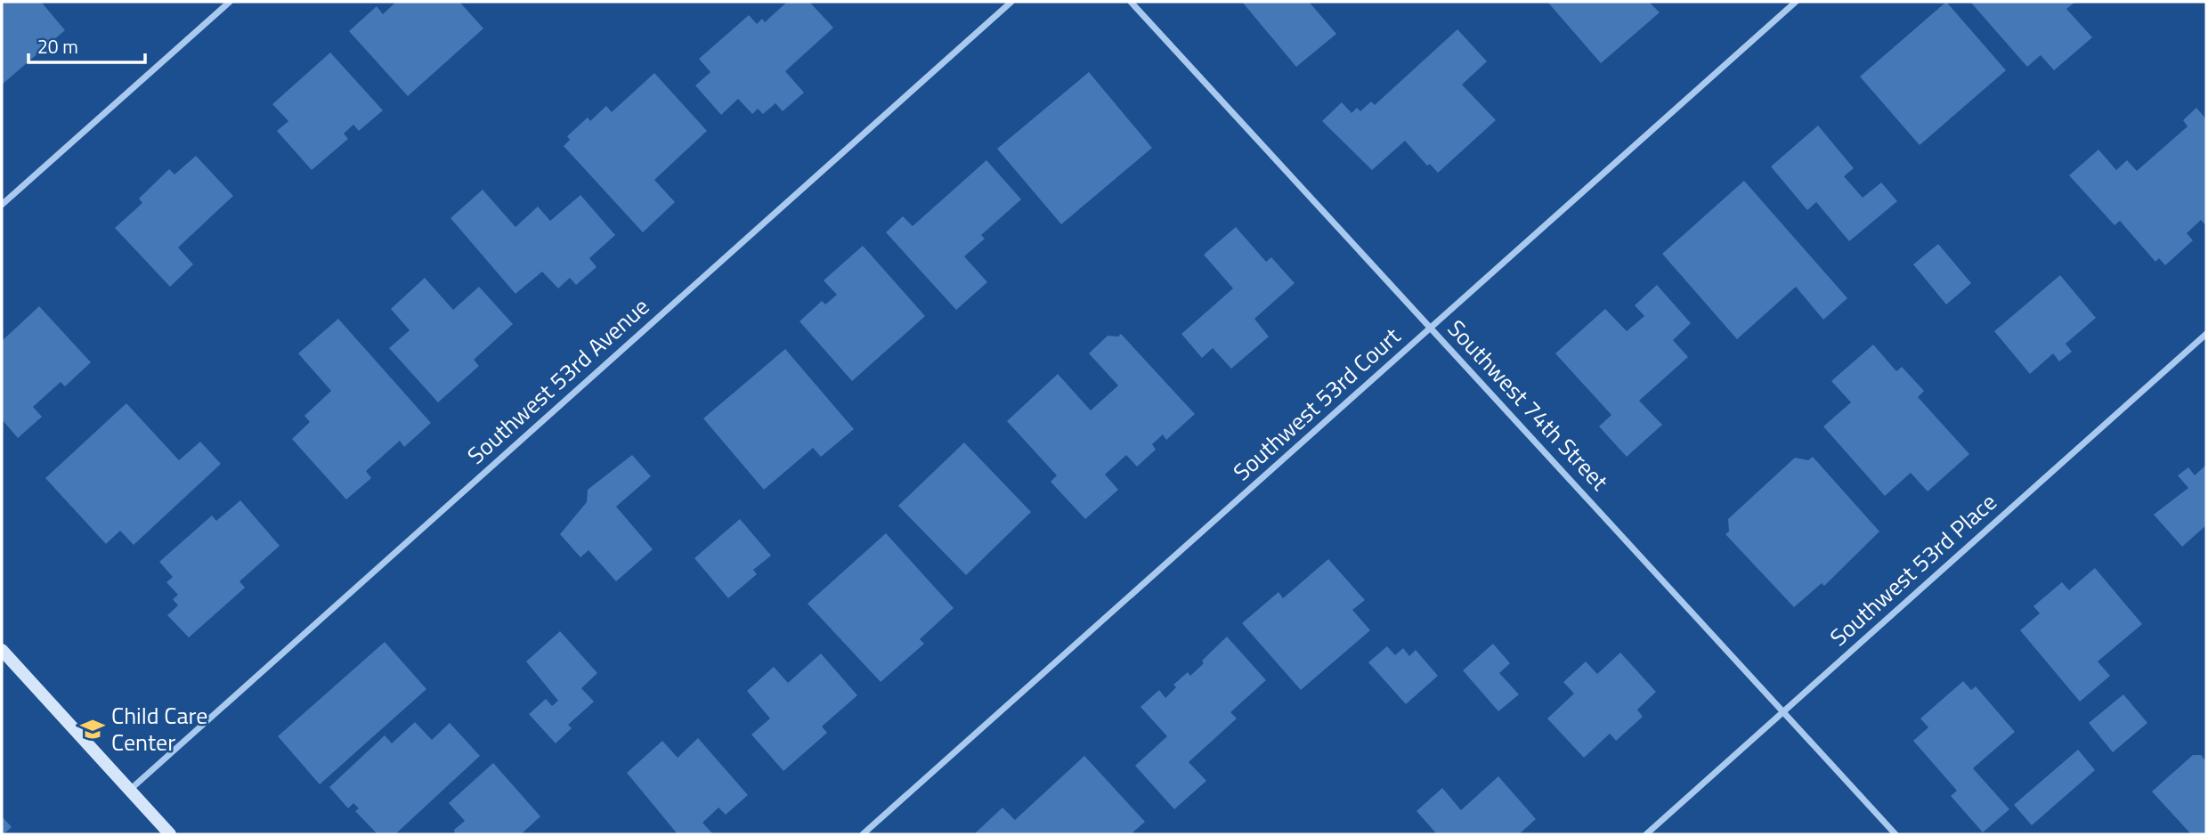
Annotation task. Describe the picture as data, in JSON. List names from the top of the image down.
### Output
{
  "streets": {
    "street": [
      "Southwest 53rd Avenue",
      "Southwest 53rd Court",
      "Southwest 74th Street",
      "Southwest 53rd Place"
    ]
  },
  "crossings": [
    ["Southwest 53rd Court", "Southwest 74th Street"],
    ["Southwest 74th Street", "Southwest 53rd Place"]
  ],
  "places": {
    "school or university": ["Child Care Center"]
  },
  "scale_bar": "20 m"
}
